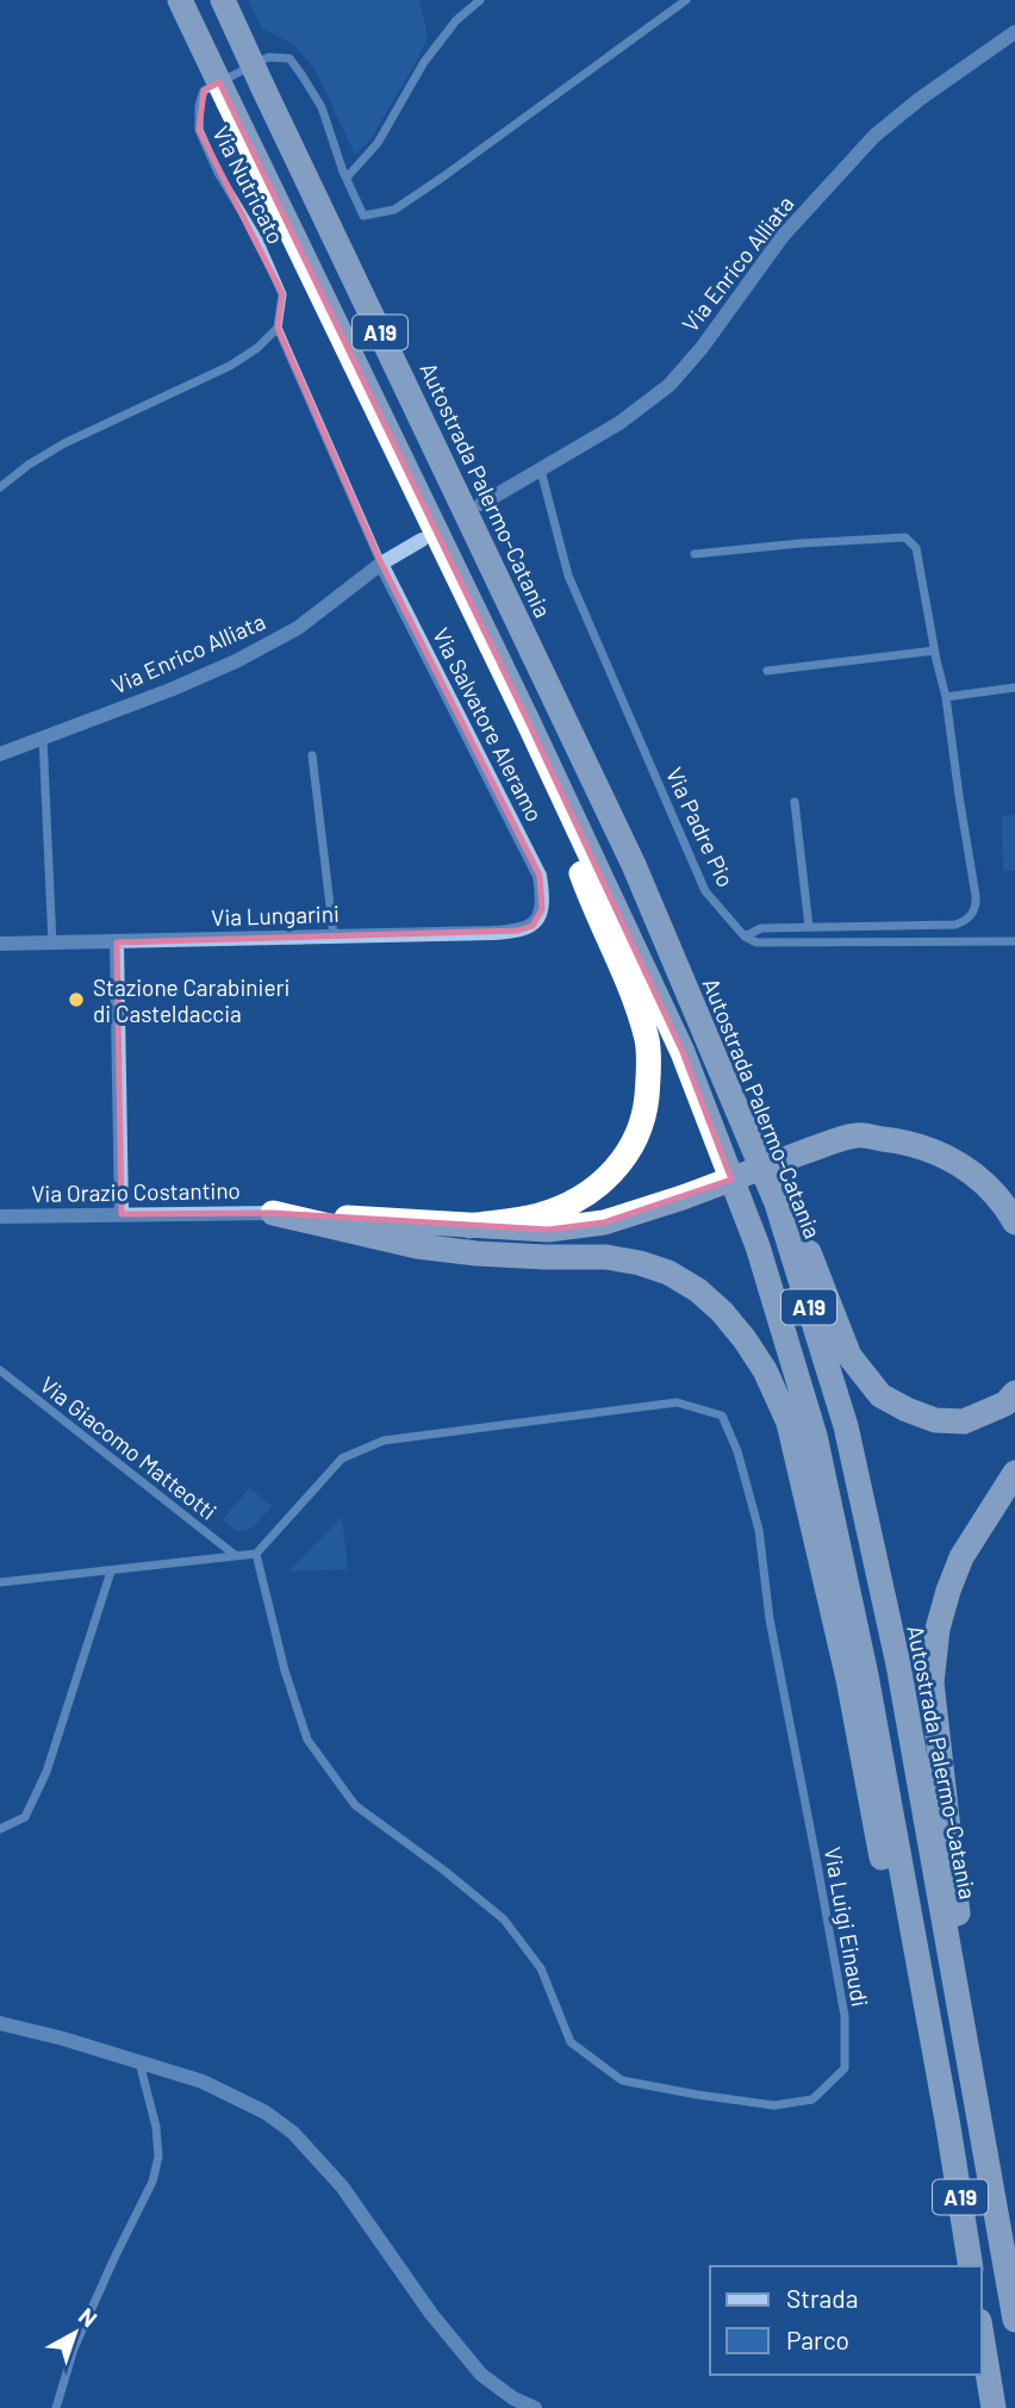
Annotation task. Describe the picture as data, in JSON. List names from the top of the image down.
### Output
{
  "streets": {
    "highway": ["A19", "Autostrada Palermo-Catania"],
    "street": [
      "Via Nutricato",
      "Via Enrico Alliata",
      "Via Salvatore Aleramo",
      "Via Padre Pio",
      "Via Lungarini",
      "Via Orazio Costantino",
      "Via Giacomo Matteotti",
      "Via Luigi Einaudi"
    ]
  },
  "crossings": [
    ["Via Enrico Alliata", "Via Salvatore Aleramo"],
    ["Via Enrico Alliata", "Via Padre Pio"],
    ["Via Salvatore Aleramo", "Via Lungarini"]
  ],
  "places": ["Stazione Carabinieri di Casteldaccia"],
  "legend": ["Strada", "Parco"],
  "north": "top right"
}
